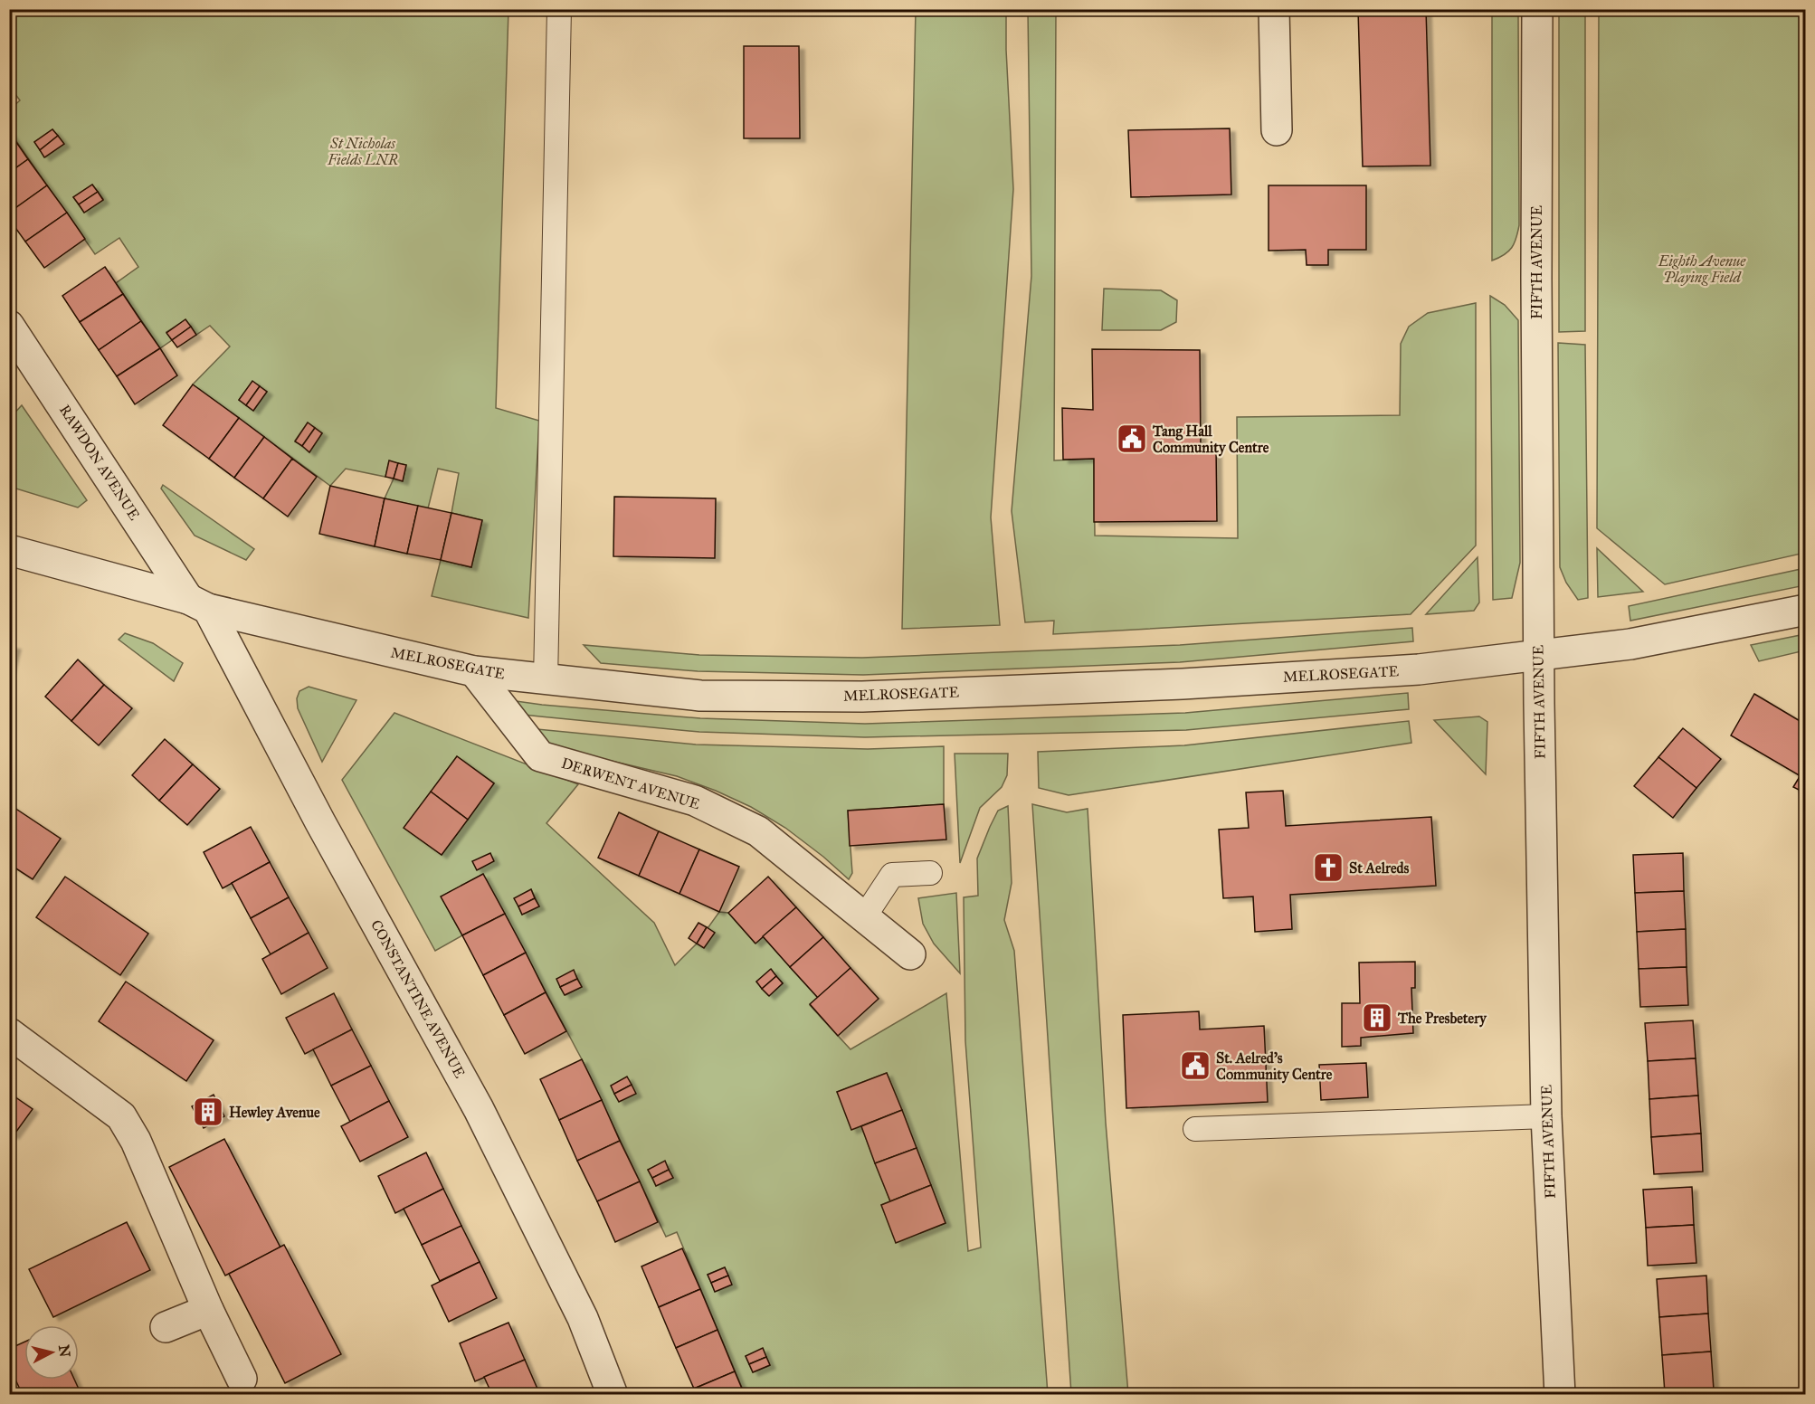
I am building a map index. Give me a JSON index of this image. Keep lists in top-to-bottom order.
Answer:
{
  "streets": {
    "street": [
      "FIFTH AVENUE",
      "RAWDON AVENUE",
      "MELROSEGATE",
      "DERWENT AVENUE",
      "CONSTANTINE AVENUE"
    ]
  },
  "crossings": [
    ["FIFTH AVENUE", "MELROSEGATE"],
    ["RAWDON AVENUE", "MELROSEGATE"],
    ["RAWDON AVENUE", "CONSTANTINE AVENUE"],
    ["MELROSEGATE", "DERWENT AVENUE"],
    ["MELROSEGATE", "CONSTANTINE AVENUE"]
  ],
  "parks": ["St Nicholas Fields LNR", "Eighth Avenue Playing Field"],
  "places": {
    "public building": ["Tang Hall Community Centre", "St. Aelred’s Community Centre"],
    "church": ["St Aelreds"],
    "building": ["The Presbetery", "Hewley Avenue"]
  },
  "north": "right"
}
